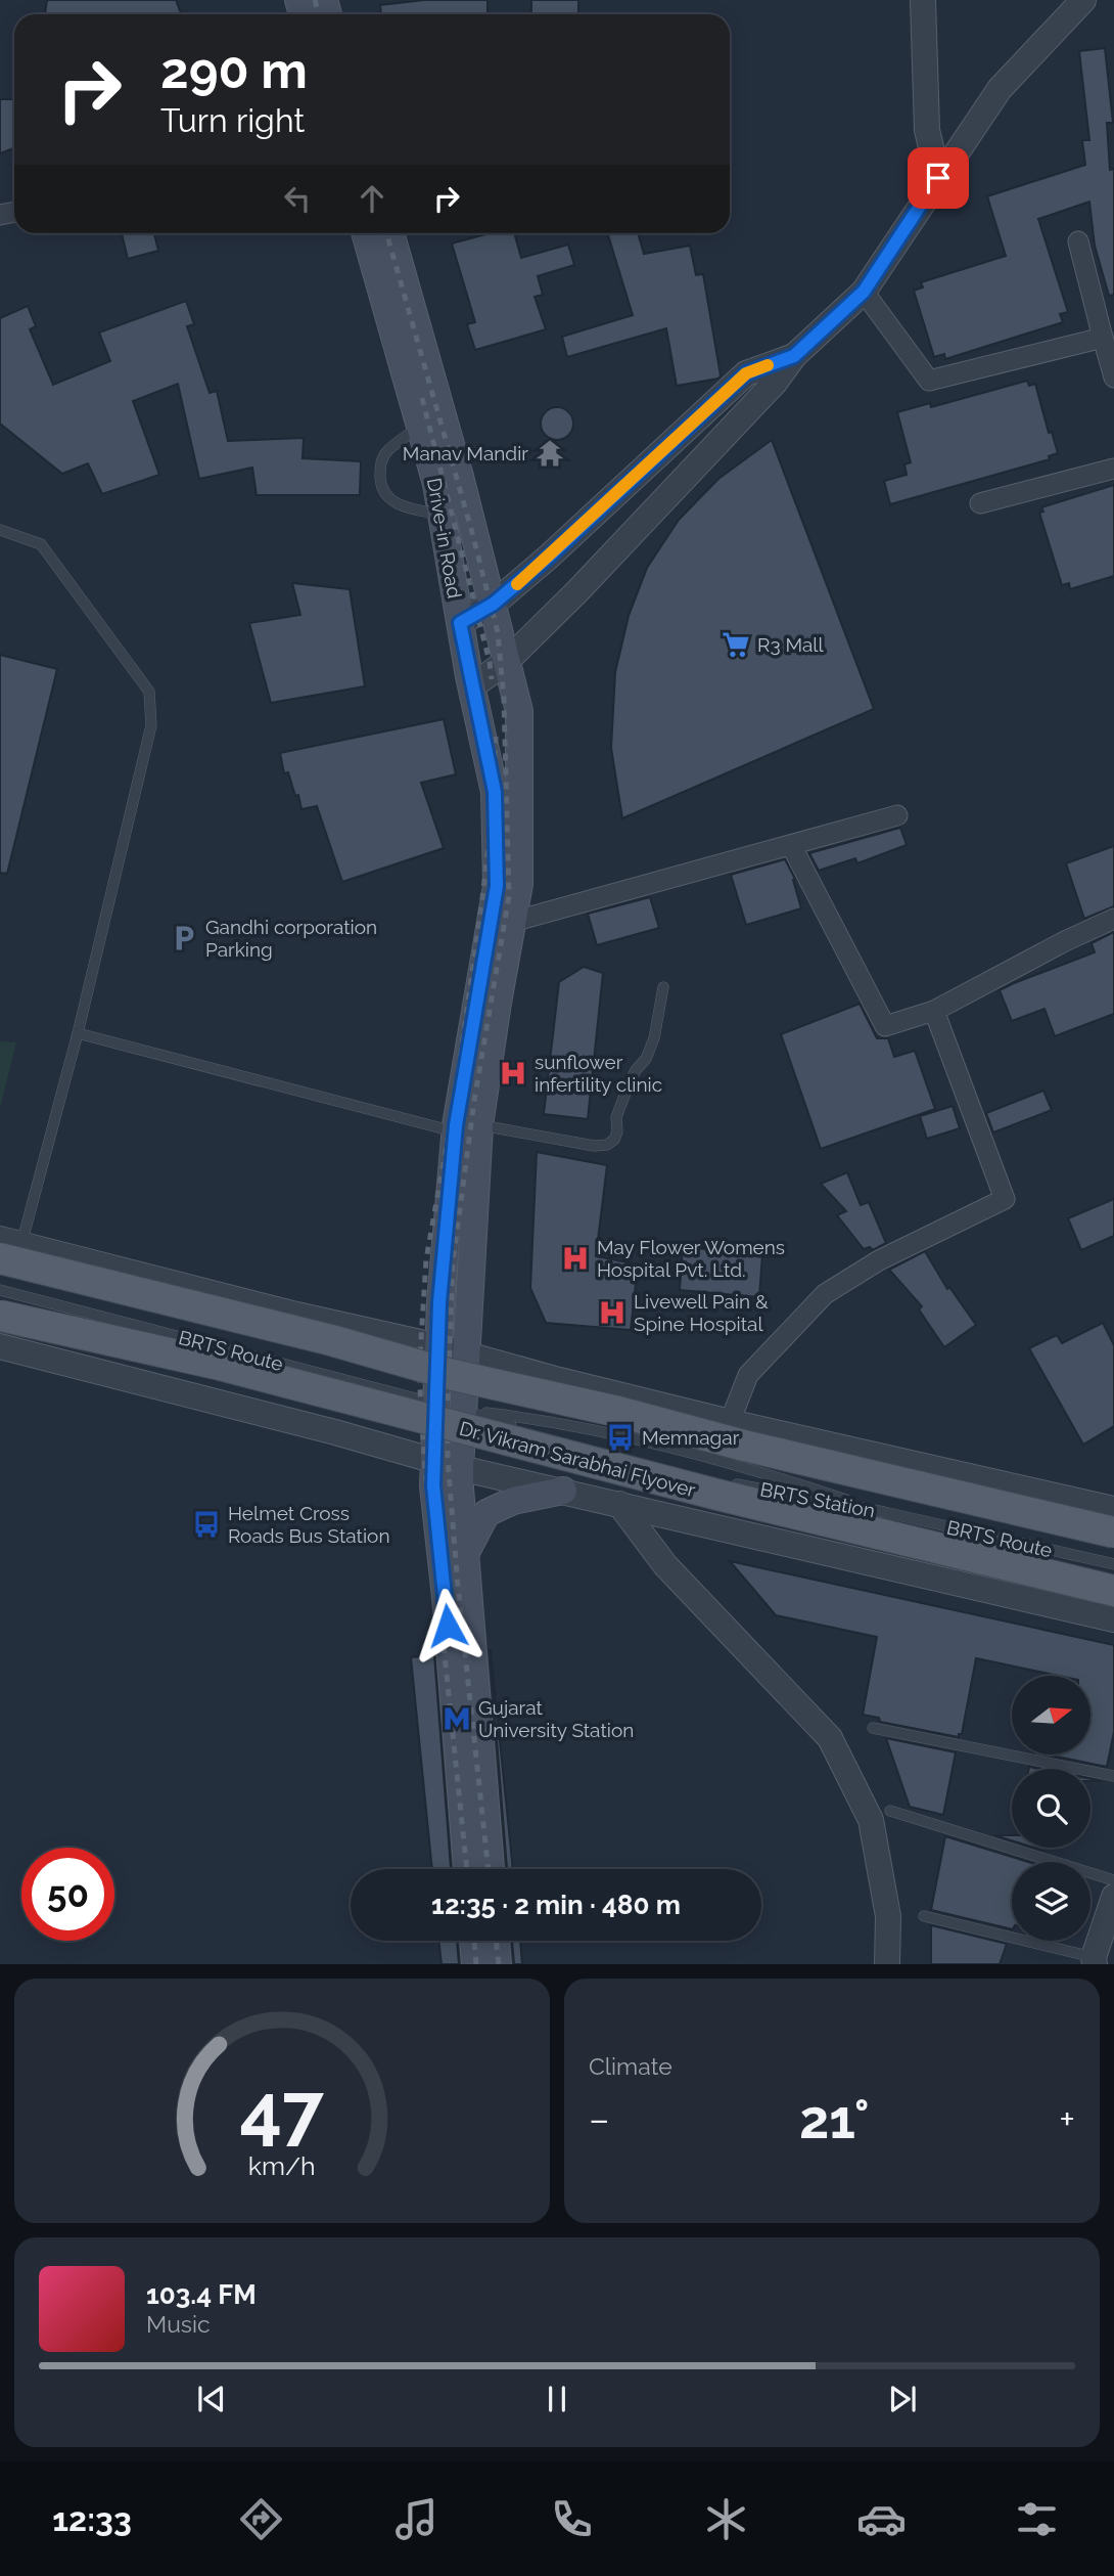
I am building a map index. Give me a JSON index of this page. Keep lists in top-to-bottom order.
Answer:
{
  "streets": {
    "main road": ["Drive-in Road", "Dr. Vikram Sarabhai Flyover"],
    "lane": ["BRTS Route", "BRTS Station"]
  },
  "crossings": [
    ["Drive-in Road", "BRTS Route"],
    ["Drive-in Road", "BRTS Station"],
    ["BRTS Route", "BRTS Station"]
  ],
  "places": {
    "temple": ["Manav Mandir"],
    "supermarket": ["R3 Mall"],
    "parking": ["Gandhi corporation Parking"],
    "hospital": ["sunflower infertility clinic", "May Flower Womens Hospital Pvt. Ltd.", "Livewell Pain & Spine Hospital"],
    "bus stop": ["Memnagar", "Helmet Cross Roads Bus Station"],
    "metro station": ["Gujarat University Station"]
  },
  "north": "right",
  "page": {
    "turn": ["290 m", "Turn right"],
    "limit": "50",
    "trip": "12:35 · 2 min · 480 m",
    "tile": "Climate",
    "heat": ["−", "21°", "+"],
    "song": ["103.4 FM", "Music"],
    "tabs": "12:33",
    "gauge": ["47", "km/h"]
  }
}
